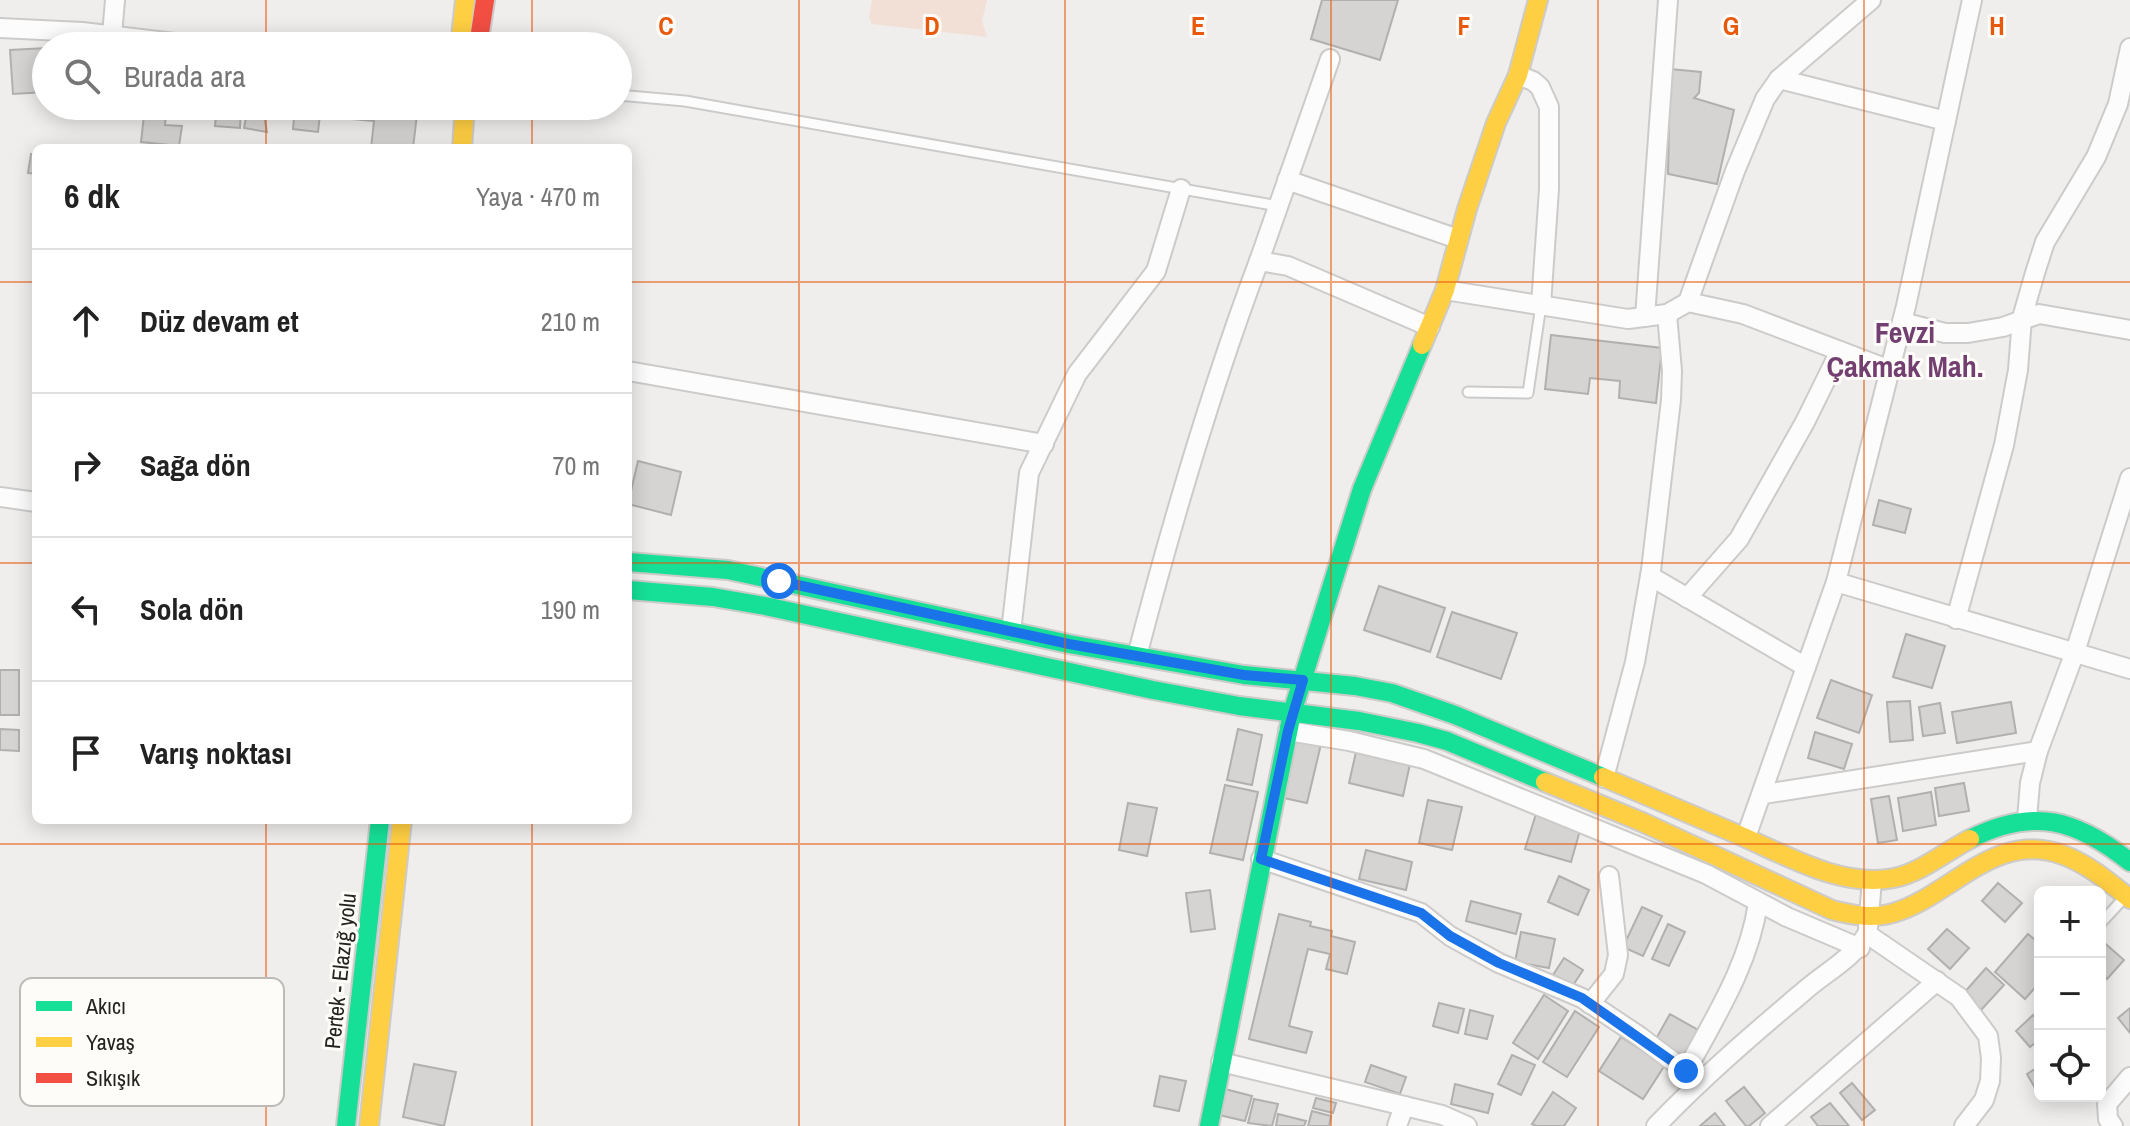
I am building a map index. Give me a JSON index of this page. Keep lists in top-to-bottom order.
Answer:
{
  "streets": {
    "main road": ["Pertek - Elazığ yolu"]
  },
  "districts": ["Fevzi Çakmak Mah."],
  "legend": ["Akıcı", "Yavaş", "Sıkışık"],
  "page": {
    "search": "Burada ara",
    "heading": ["6 dk", "Yaya · 470 m"],
    "list": [
      ["Düz devam et", "210 m"],
      ["Sağa dön", "70 m"],
      ["Sola dön", "190 m"],
      "Varış noktası"
    ],
    "map_buttons": ["+", "−"]
  },
  "grid": {
    "columns": [
      "C",
      "D",
      "E",
      "F",
      "G",
      "H"
    ]
  }
}
